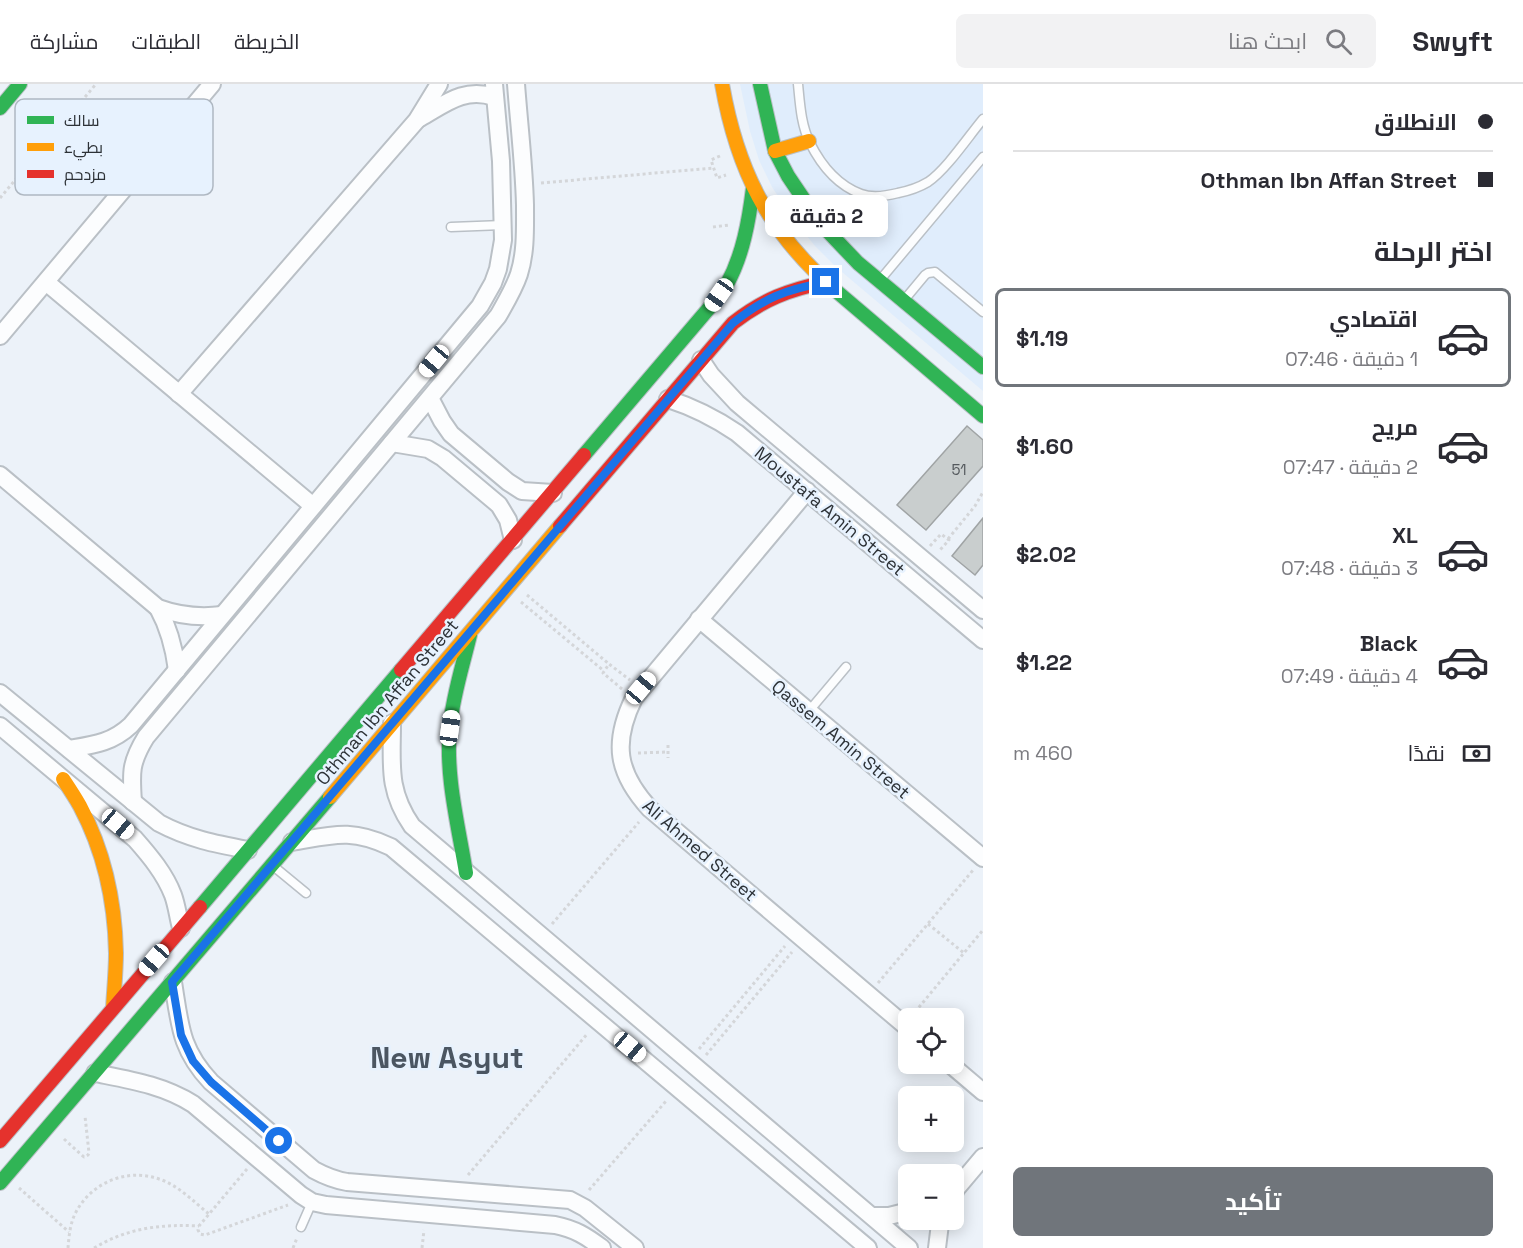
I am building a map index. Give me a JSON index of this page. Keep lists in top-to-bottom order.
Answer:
{
  "streets": {
    "street": [
      "Moustafa Amin Street",
      "Othman Ibn Affan Street",
      "Qassem Amin Street",
      "Ali Ahmed Street"
    ]
  },
  "crossings": [
    ["Moustafa Amin Street", "Othman Ibn Affan Street"],
    ["Moustafa Amin Street", "Ali Ahmed Street"],
    ["Qassem Amin Street", "Ali Ahmed Street"]
  ],
  "districts": ["New Asyut"],
  "house_numbers": ["51"],
  "legend": ["سالك", "بطيء", "مزدحم"],
  "page": {
    "header": "Swyft",
    "search": "ابحث هنا",
    "nav": ["الخريطة", "الطبقات", "مشاركة"],
    "banner": ["الانطلاق", "Othman Ibn Affan Street"],
    "bubble": "2 دقيقة",
    "heading": "اختر الرحلة",
    "list": [
      {
        "name": "اقتصادي",
        "note": "1 دقيقة · 07:46",
        "value": "$1.19"
      },
      {
        "name": "مريح",
        "note": "2 دقيقة · 07:47",
        "value": "$1.60"
      },
      {
        "name": "XL",
        "note": "3 دقيقة · 07:48",
        "value": "$2.02"
      },
      {
        "name": "Black",
        "note": "4 دقيقة · 07:49",
        "value": "$1.22"
      }
    ],
    "pay": ["نقدًا", "460 m"],
    "map_buttons": ["+", "−"],
    "buttons": "تأكيد"
  }
}
